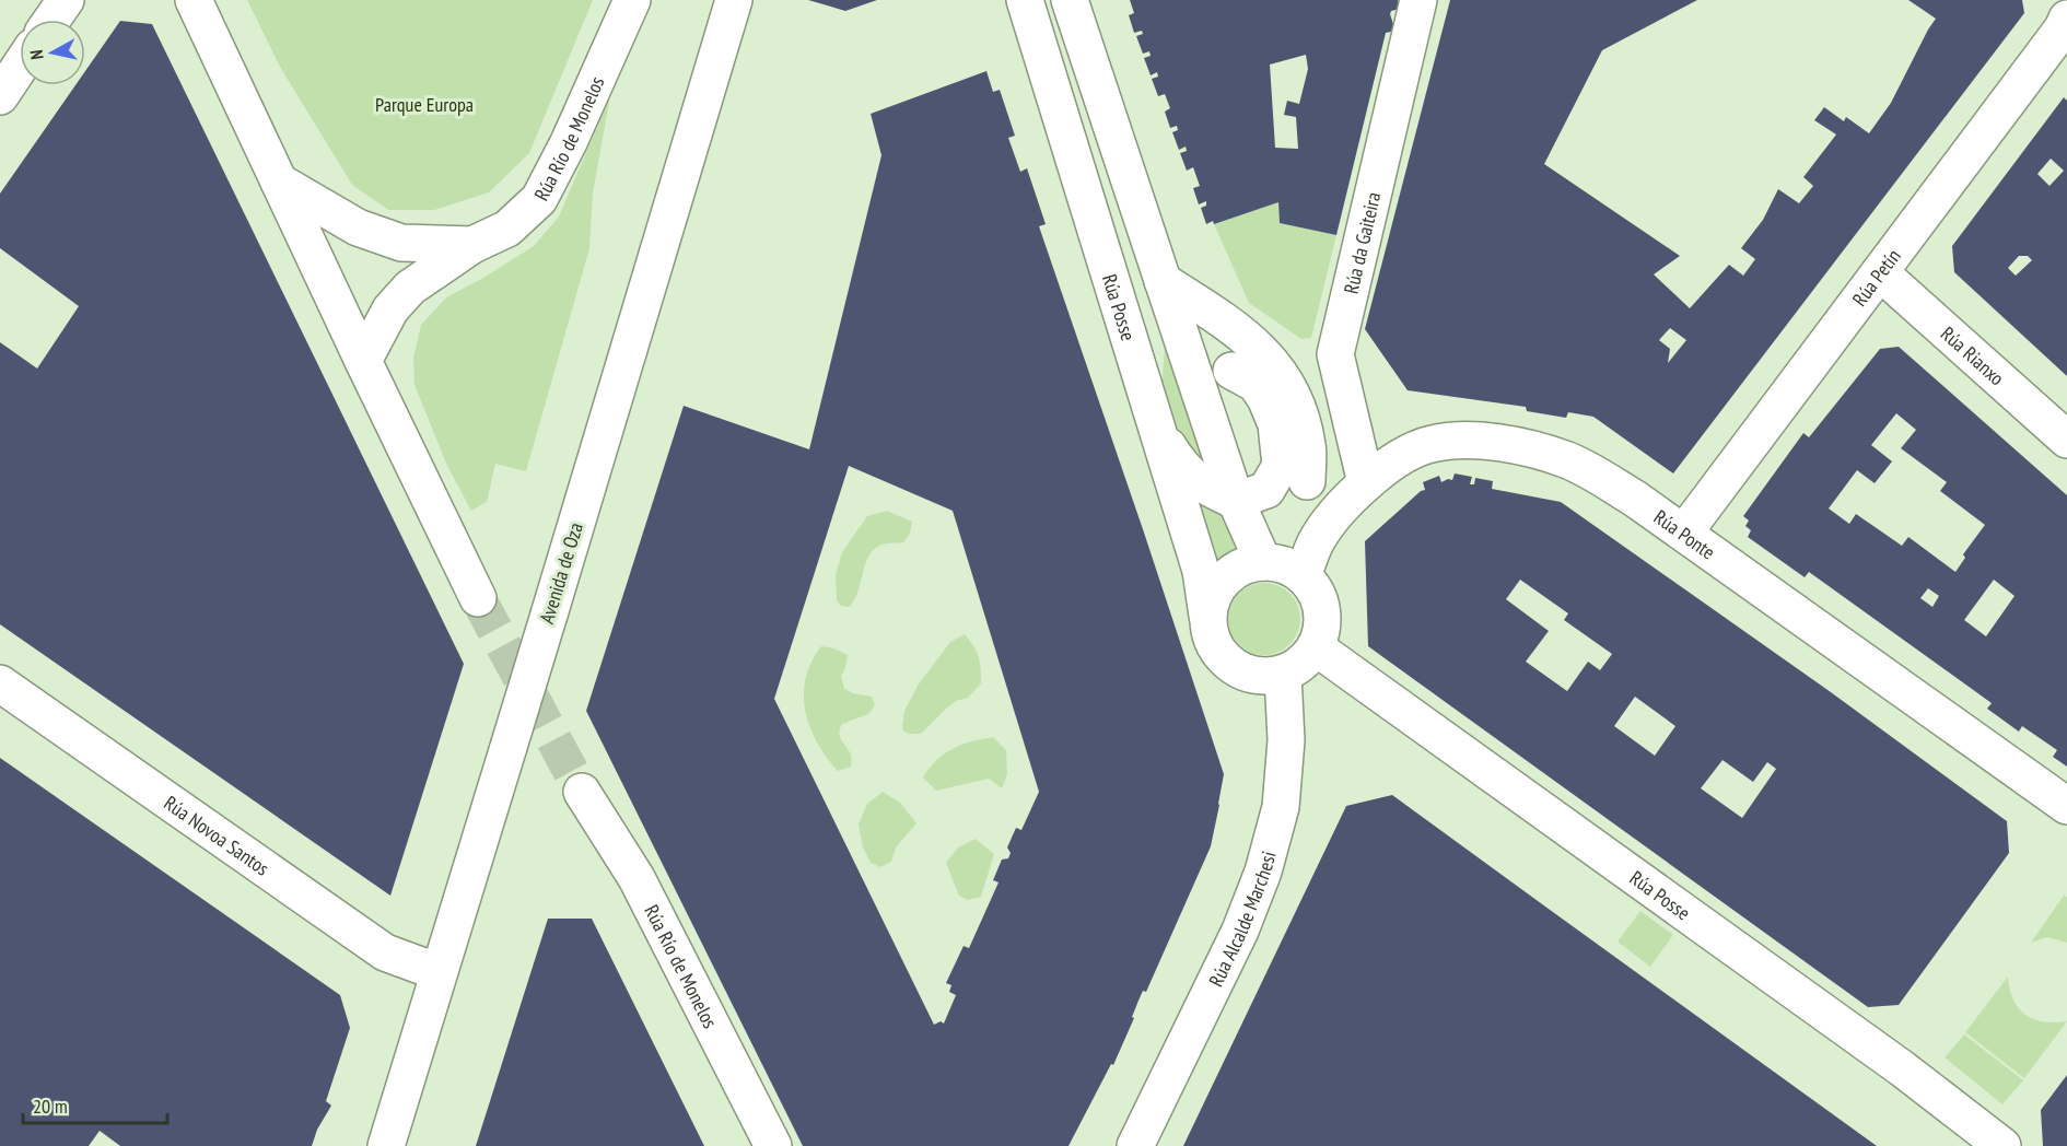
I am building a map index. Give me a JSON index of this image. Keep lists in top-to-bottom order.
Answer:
{
  "streets": {
    "street": [
      "Rúa Río de Monelos",
      "Rúa da Gaiteira",
      "Rúa Petín",
      "Rúa Posse",
      "Rúa Rianxo",
      "Rúa Ponte",
      "Avenida de Oza",
      "Rúa Novoa Santos",
      "Rúa Alcalde Marchesi"
    ]
  },
  "crossings": [
    ["Rúa da Gaiteira", "Rúa Ponte"],
    ["Rúa Petín", "Rúa Rianxo"],
    ["Rúa Petín", "Rúa Ponte"],
    ["Rúa Posse", "Rúa Ponte"],
    ["Rúa Posse", "Rúa Alcalde Marchesi"],
    ["Rúa Ponte", "Rúa Alcalde Marchesi"],
    ["Avenida de Oza", "Rúa Novoa Santos"]
  ],
  "parks": ["Parque Europa"],
  "scale_bar": "20 m",
  "north": "left"
}
